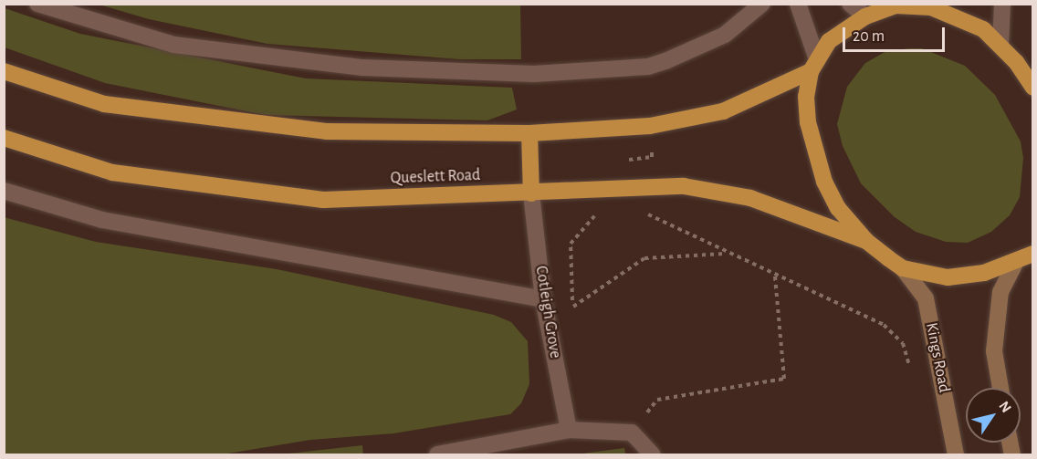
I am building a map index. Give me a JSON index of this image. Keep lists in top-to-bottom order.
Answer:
{
  "streets": {
    "highway": ["Queslett Road"],
    "main road": ["Kings Road"],
    "street": ["Cotleigh Grove"]
  },
  "crossings": [
    ["Queslett Road", "Cotleigh Grove"]
  ],
  "scale_bar": "20 m",
  "north": "top right"
}
